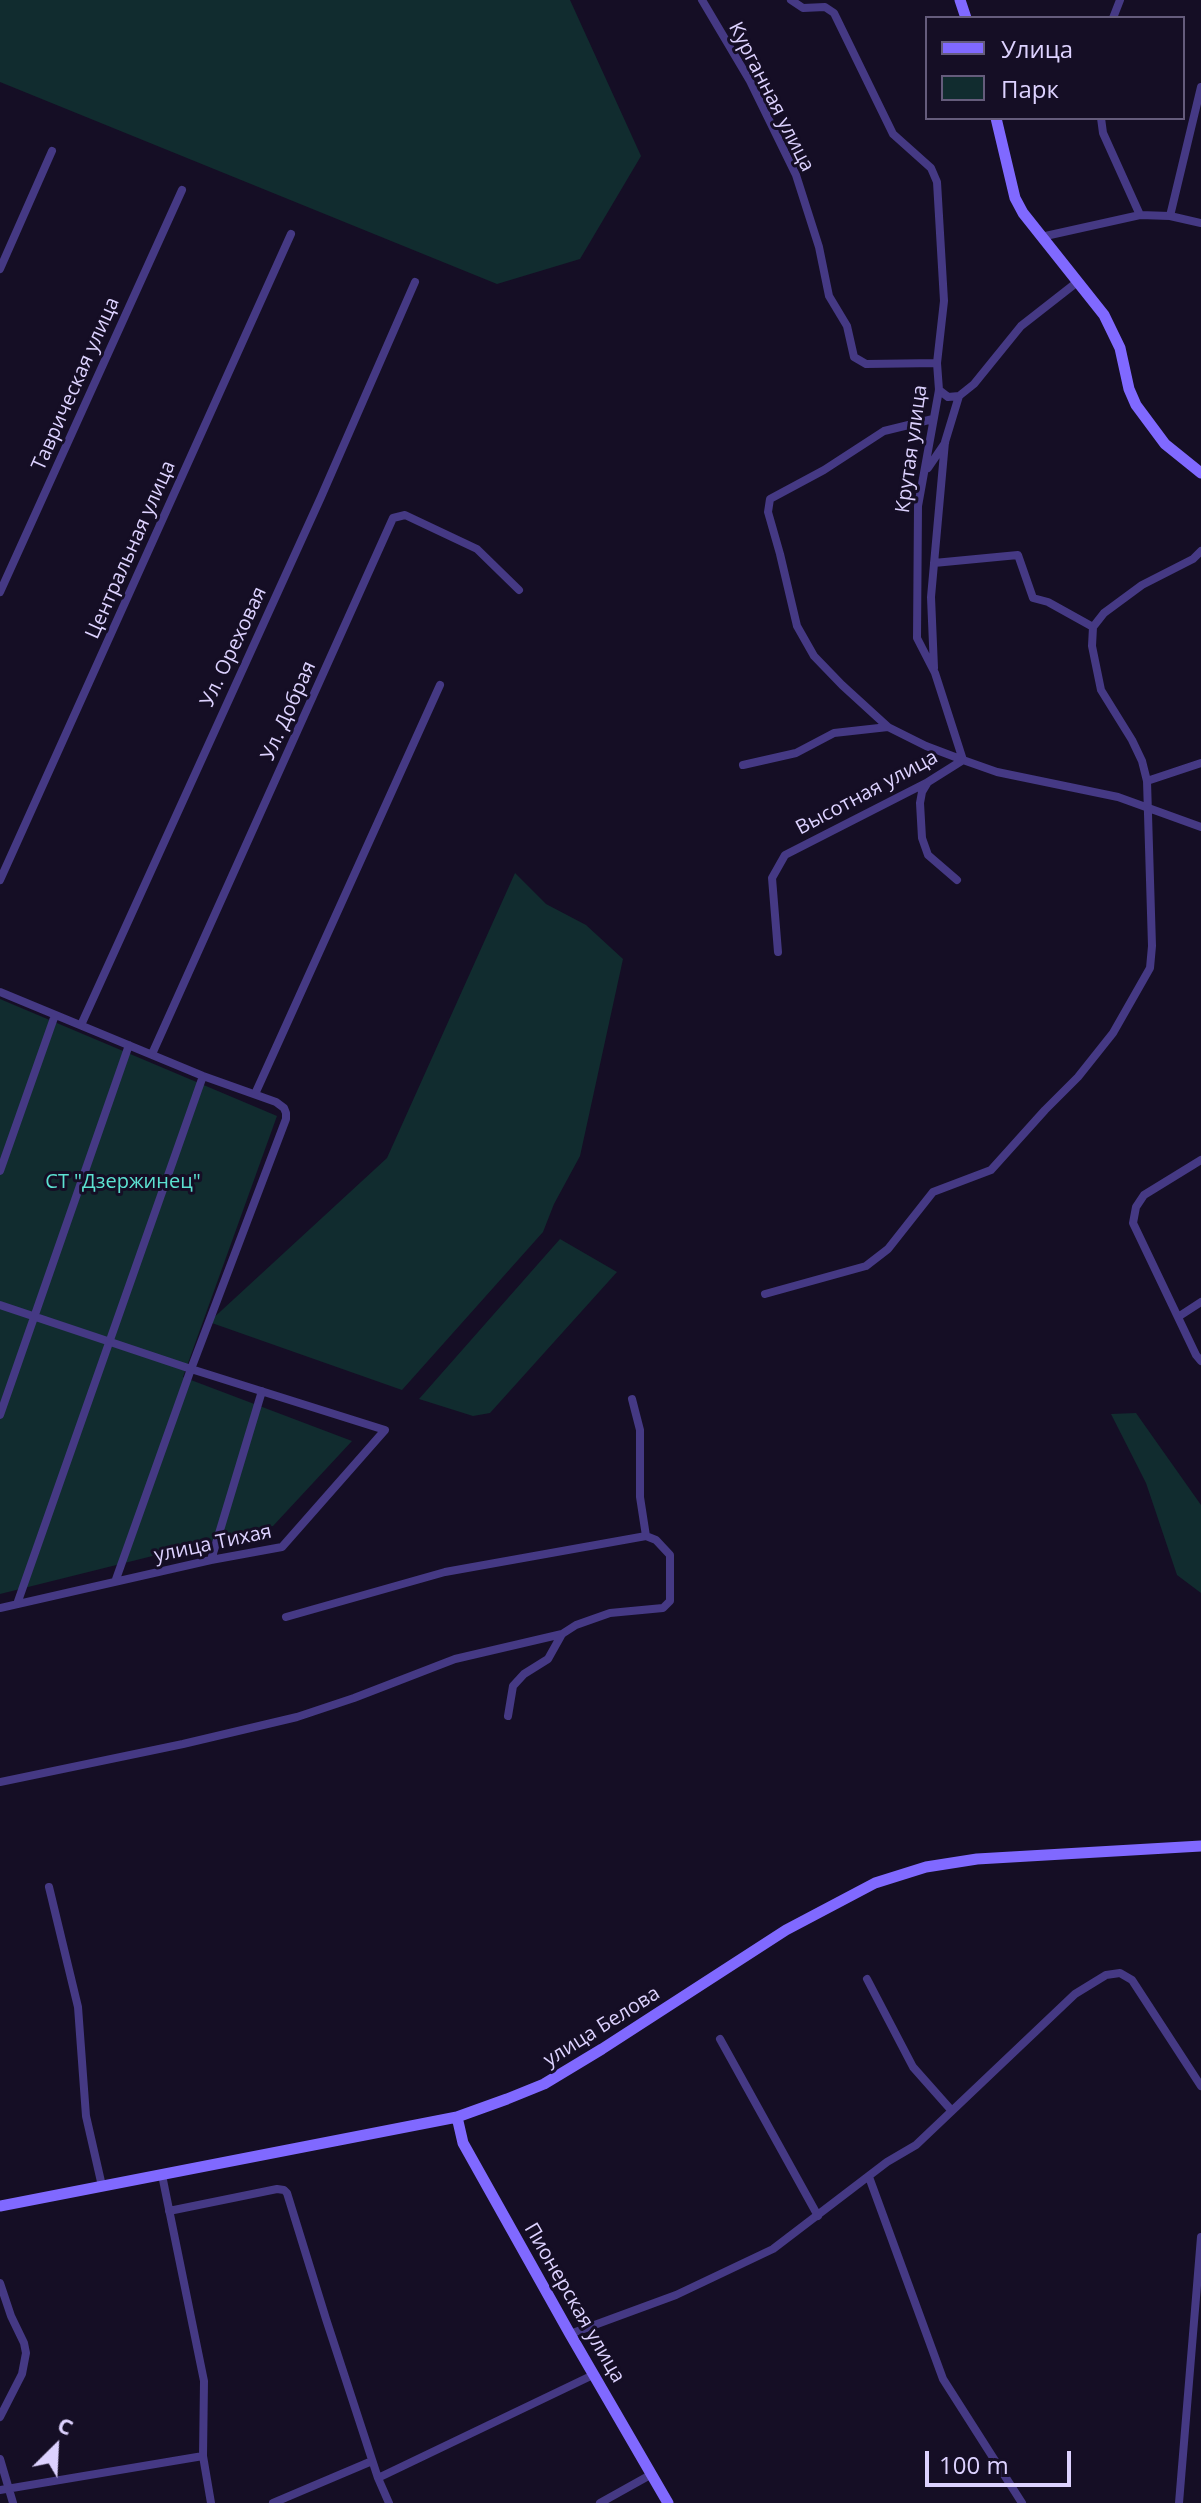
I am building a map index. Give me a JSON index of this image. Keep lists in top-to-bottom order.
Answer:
{
  "streets": {
    "main road": ["улица Белова", "Пионерская улица"],
    "street": [
      "Курганная улица",
      "Таврическая улица",
      "Крутая улица",
      "Центральная улица",
      "Ул. Ореховая",
      "Ул. Добрая",
      "Высотная улица",
      "улица Тихая"
    ]
  },
  "crossings": [
    ["Курганная улица", "Крутая улица"],
    ["Крутая улица", "Высотная улица"],
    ["улица Белова", "Пионерская улица"]
  ],
  "parks": ["СТ \"Дзержинец\""],
  "legend": ["Улица", "Парк"],
  "scale_bar": "100 m",
  "north": "top right"
}
